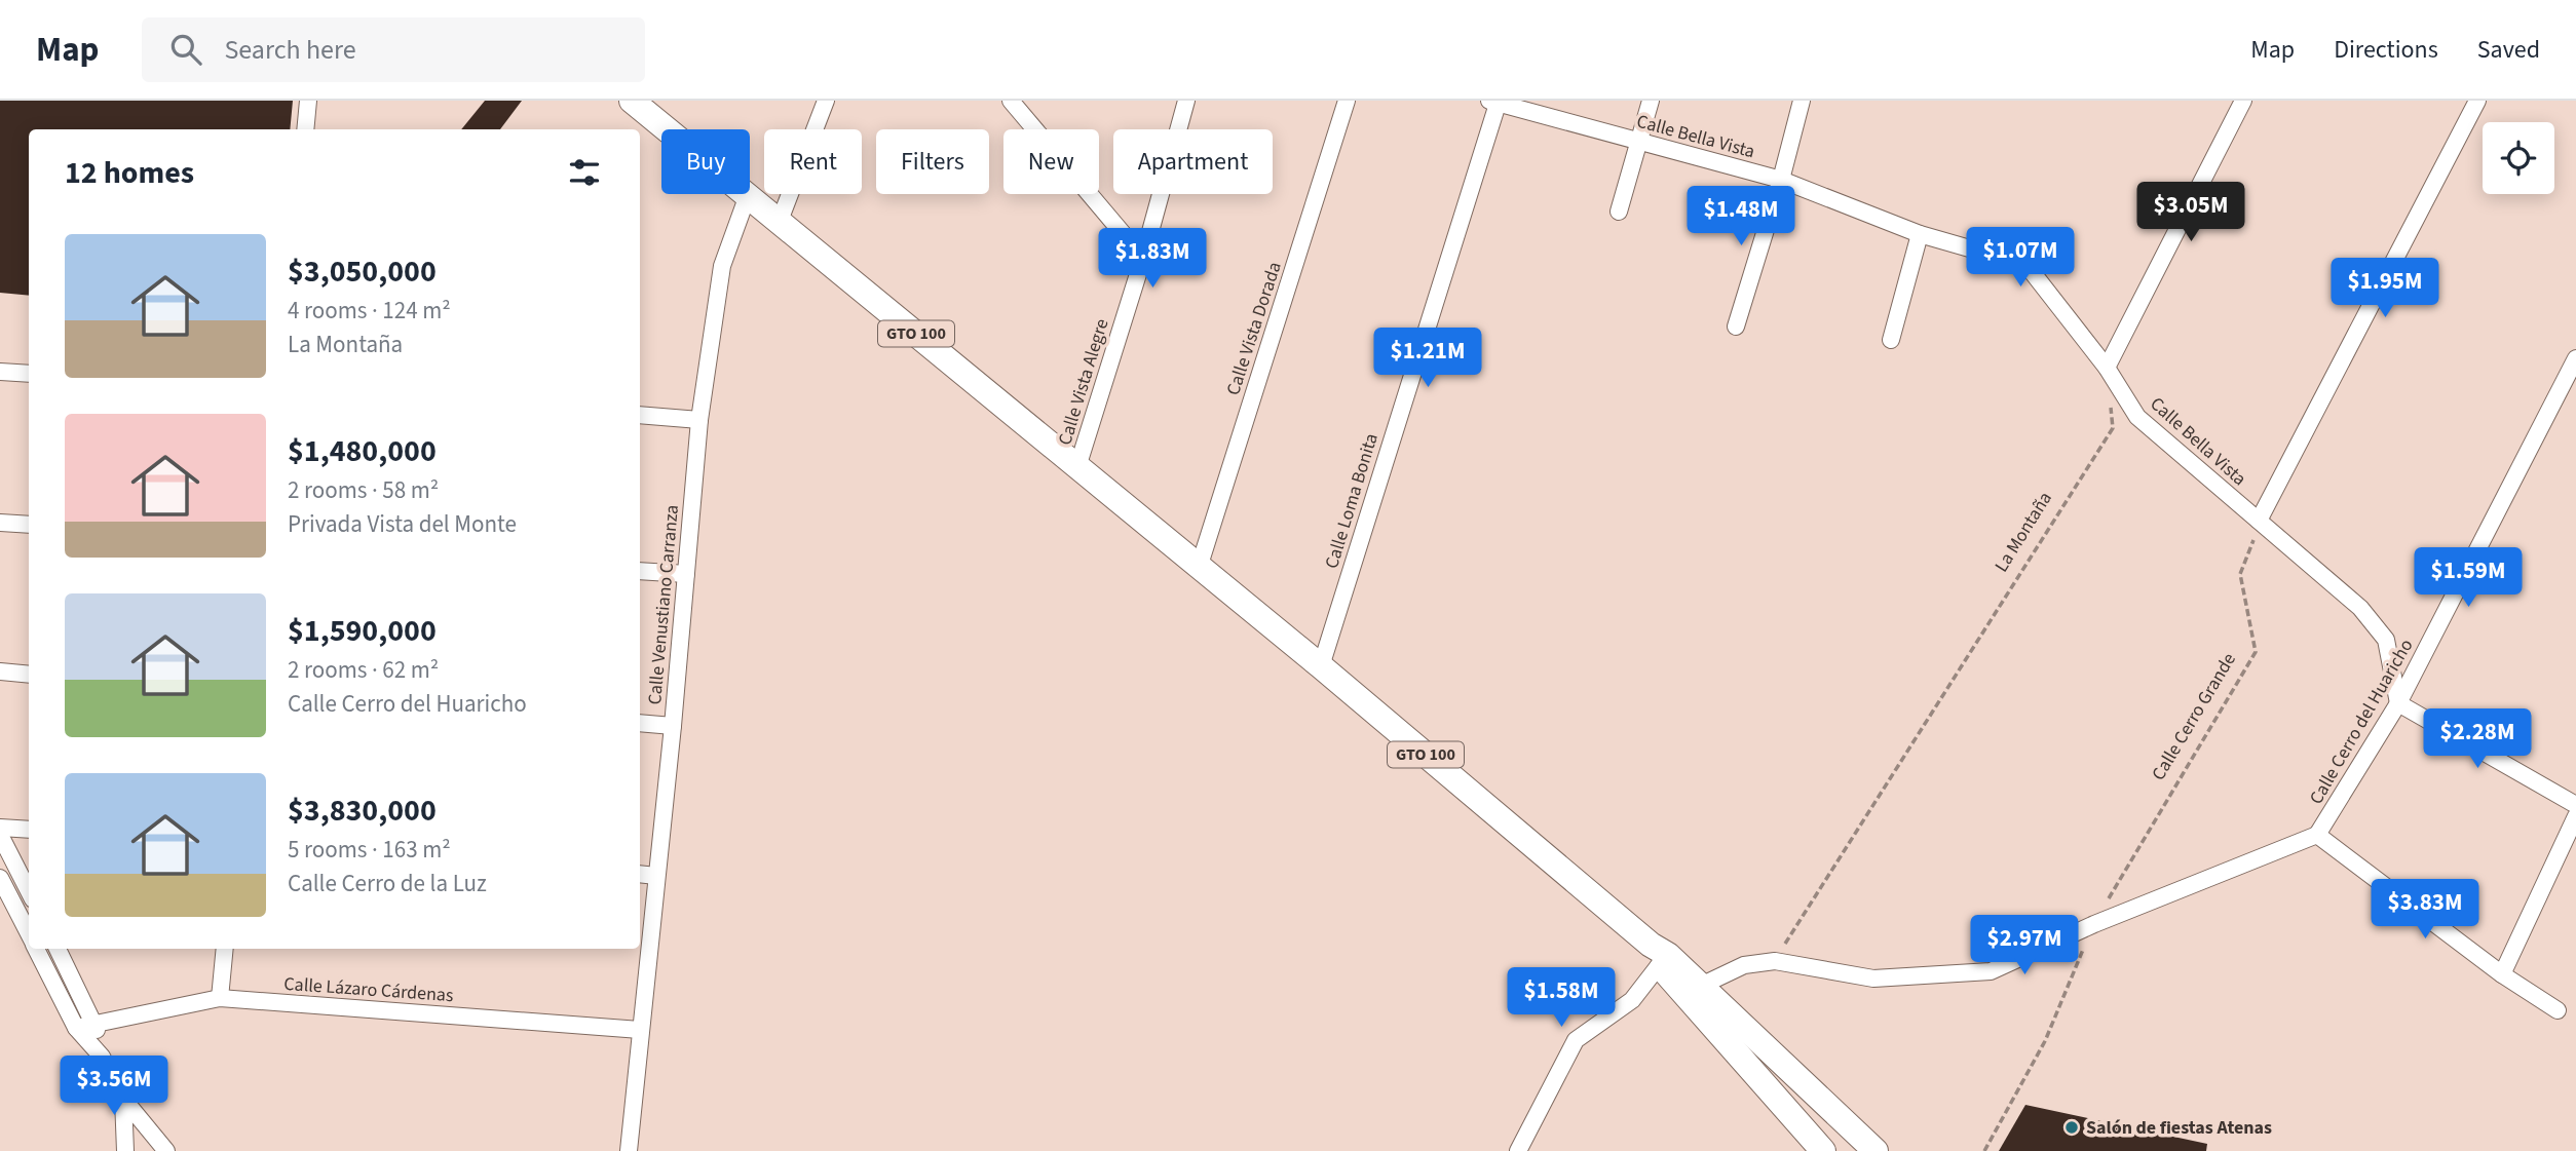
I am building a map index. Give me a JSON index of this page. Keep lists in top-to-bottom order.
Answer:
{
  "streets": {
    "main road": ["GTO 100"],
    "street": [
      "Calle Bella Vista",
      "Calle Vista Dorada",
      "Calle Vista Alegre",
      "Calle Loma Bonita",
      "Calle Venustiano Carranza",
      "Calle Cerro del Huaricho",
      "Calle Lázaro Cárdenas"
    ],
    "path": ["La Montaña", "Calle Cerro Grande"]
  },
  "crossings": [
    ["Calle Bella Vista", "Calle Loma Bonita"],
    ["Calle Bella Vista", "Calle Cerro Grande"],
    ["Calle Bella Vista", "Calle Cerro del Huaricho"],
    ["Calle Vista Dorada", "GTO 100"],
    ["GTO 100", "Calle Vista Alegre"],
    ["GTO 100", "Calle Loma Bonita"],
    ["GTO 100", "Calle Venustiano Carranza"],
    ["Calle Venustiano Carranza", "Calle Lázaro Cárdenas"]
  ],
  "places": ["Salón de fiestas Atenas"],
  "page": {
    "header": "Map",
    "search": "Search here",
    "nav": ["Map", "Directions", "Saved"],
    "chip": [
      "Buy",
      "Rent",
      "Filters",
      "New",
      "Apartment"
    ],
    "heading": "12 homes",
    "price": [
      "$3.05M",
      "$1.48M",
      "$1.07M",
      "$1.83M",
      "$1.95M",
      "$1.21M",
      "$1.59M",
      "$2.28M",
      "$3.83M",
      "$2.97M",
      "$1.58M",
      "$3.56M"
    ],
    "list": [
      {
        "name": "$3,050,000",
        "note": "4 rooms · 124 m² · La Montaña"
      },
      {
        "name": "$1,480,000",
        "note": "2 rooms · 58 m² · Privada Vista del Monte"
      },
      {
        "name": "$1,590,000",
        "note": "2 rooms · 62 m² · Calle Cerro del Huaricho"
      },
      {
        "name": "$3,830,000",
        "note": "5 rooms · 163 m² · Calle Cerro de la Luz"
      }
    ]
  }
}
